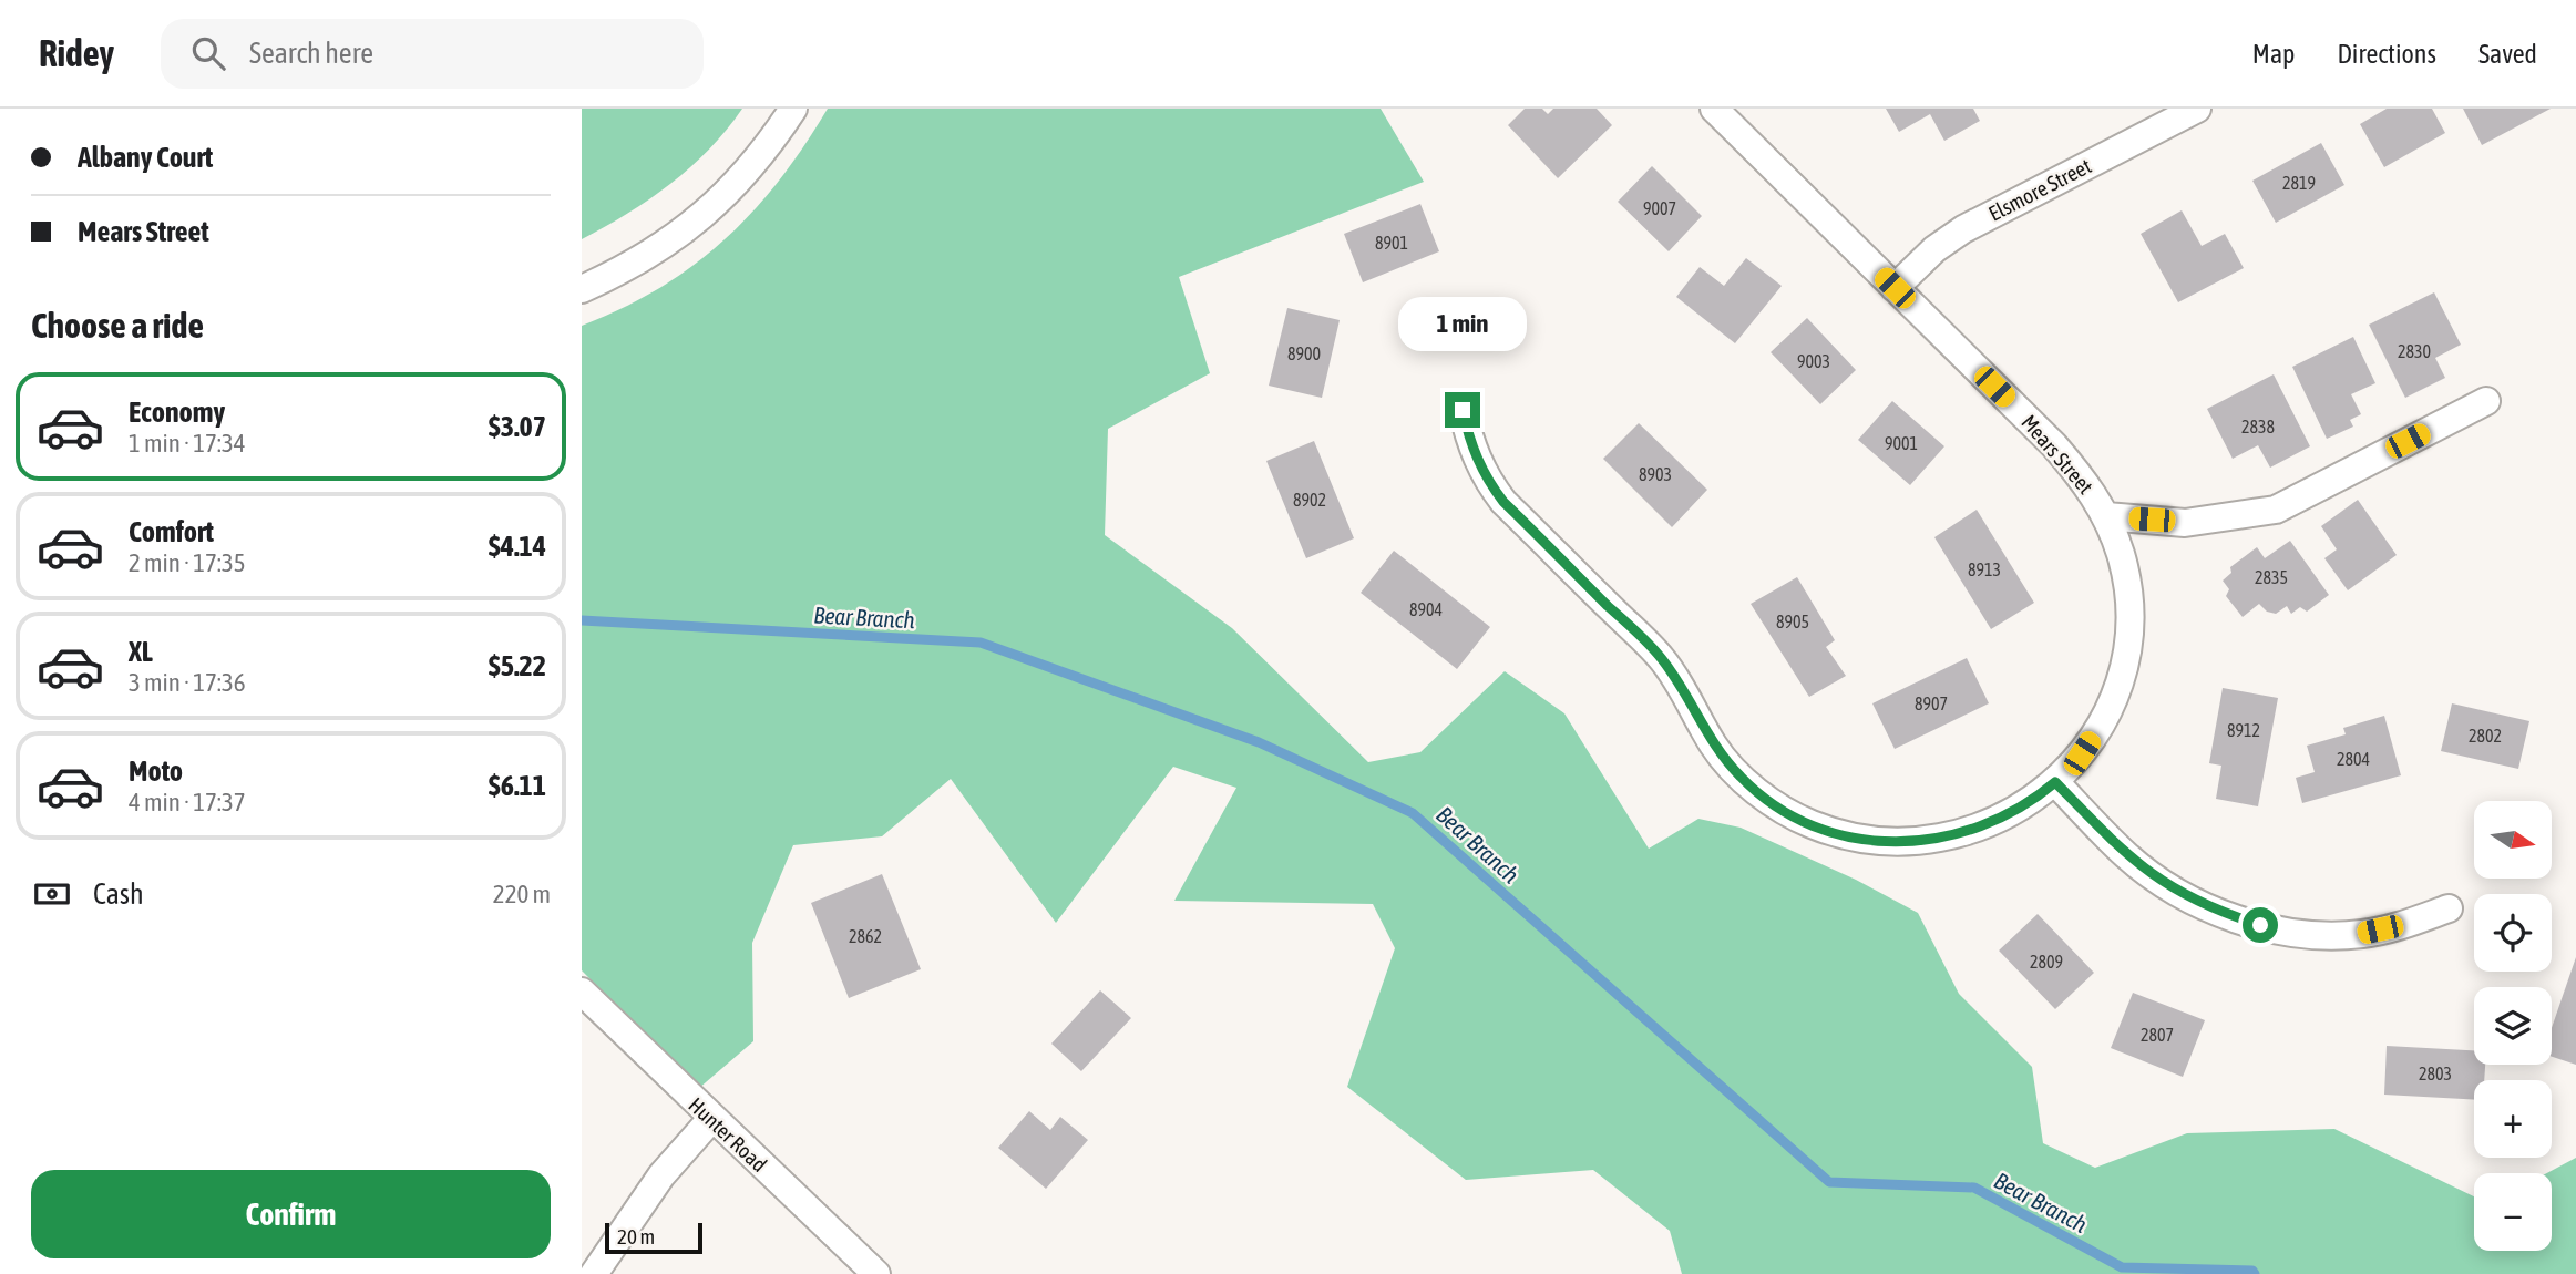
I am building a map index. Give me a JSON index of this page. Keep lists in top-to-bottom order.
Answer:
{
  "streets": {
    "street": ["Elsmore Street", "Mears Street", "Hunter Road"]
  },
  "crossings": [
    ["Elsmore Street", "Mears Street"]
  ],
  "water": ["Bear Branch"],
  "house_numbers": [
    "2819",
    "9007",
    "8901",
    "2830",
    "8900",
    "9003",
    "2838",
    "9001",
    "8903",
    "8902",
    "8913",
    "2835",
    "8904",
    "8905",
    "8907",
    "8912",
    "2802",
    "2804",
    "2862",
    "2809",
    "2807",
    "2803"
  ],
  "scale_bar": "20 m",
  "north": "right",
  "page": {
    "header": "Ridey",
    "search": "Search here",
    "nav": ["Map", "Directions", "Saved"],
    "banner": ["Albany Court", "Mears Street"],
    "heading": "Choose a ride",
    "bubble": "1 min",
    "list": [
      {
        "name": "Economy",
        "note": "1 min · 17:34",
        "value": "$3.07"
      },
      {
        "name": "Comfort",
        "note": "2 min · 17:35",
        "value": "$4.14"
      },
      {
        "name": "XL",
        "note": "3 min · 17:36",
        "value": "$5.22"
      },
      {
        "name": "Moto",
        "note": "4 min · 17:37",
        "value": "$6.11"
      }
    ],
    "map_buttons": ["+", "−"],
    "pay": ["Cash", "220 m"],
    "buttons": "Confirm",
    "scale": "20 m"
  }
}
